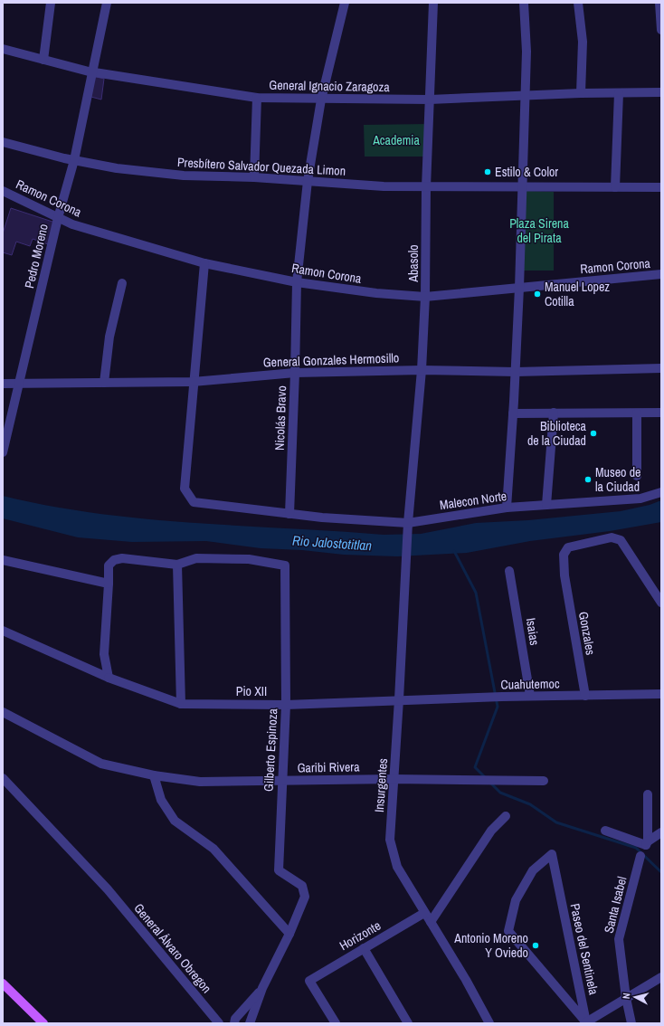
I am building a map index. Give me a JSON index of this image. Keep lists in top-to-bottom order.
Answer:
{
  "streets": {
    "street": [
      "General Ignacio Zaragoza",
      "Presbítero Salvador Quezada Limon",
      "Ramon Corona",
      "Pedro Moreno",
      "Abasolo",
      "General Gonzales Hermosillo",
      "Nicolás Bravo",
      "Malecon Norte",
      "Isaias",
      "Gonzales",
      "Cuahutemoc",
      "Pio XII",
      "Gilberto Espinoza",
      "Garibi Rivera",
      "Insurgentes",
      "Santa Isabel",
      "Horizonte",
      "General Álvaro Obregon",
      "Paseo del Sentinela"
    ]
  },
  "crossings": [
    ["General Ignacio Zaragoza", "Pedro Moreno"],
    ["General Ignacio Zaragoza", "Abasolo"],
    ["General Ignacio Zaragoza", "Nicolás Bravo"],
    ["Presbítero Salvador Quezada Limon", "Pedro Moreno"],
    ["Presbítero Salvador Quezada Limon", "Abasolo"],
    ["Presbítero Salvador Quezada Limon", "Nicolás Bravo"],
    ["Ramon Corona", "Pedro Moreno"],
    ["Ramon Corona", "Abasolo"],
    ["Ramon Corona", "Nicolás Bravo"],
    ["Ramon Corona", "Malecon Norte"],
    ["Pedro Moreno", "General Gonzales Hermosillo"],
    ["Abasolo", "General Gonzales Hermosillo"],
    ["Abasolo", "Malecon Norte"],
    ["Abasolo", "Insurgentes"],
    ["General Gonzales Hermosillo", "Nicolás Bravo"],
    ["General Gonzales Hermosillo", "Malecon Norte"],
    ["Nicolás Bravo", "Malecon Norte"],
    ["Malecon Norte", "Insurgentes"],
    ["Isaias", "Cuahutemoc"],
    ["Gonzales", "Cuahutemoc"],
    ["Cuahutemoc", "Pio XII"],
    ["Cuahutemoc", "Insurgentes"],
    ["Pio XII", "Gilberto Espinoza"],
    ["Pio XII", "Insurgentes"],
    ["Gilberto Espinoza", "Garibi Rivera"],
    ["Garibi Rivera", "Insurgentes"],
    ["Insurgentes", "Horizonte"]
  ],
  "water": ["Rio Jalostotitlan"],
  "parks": ["Academia", "Plaza Sirena del Pirata"],
  "places": [
    "Estilo & Color",
    "Manuel Lopez Cotilla",
    "Biblioteca de la Ciudad",
    "Museo de la Ciudad",
    "Antonio Moreno Y Oviedo"
  ],
  "north": "left"
}
